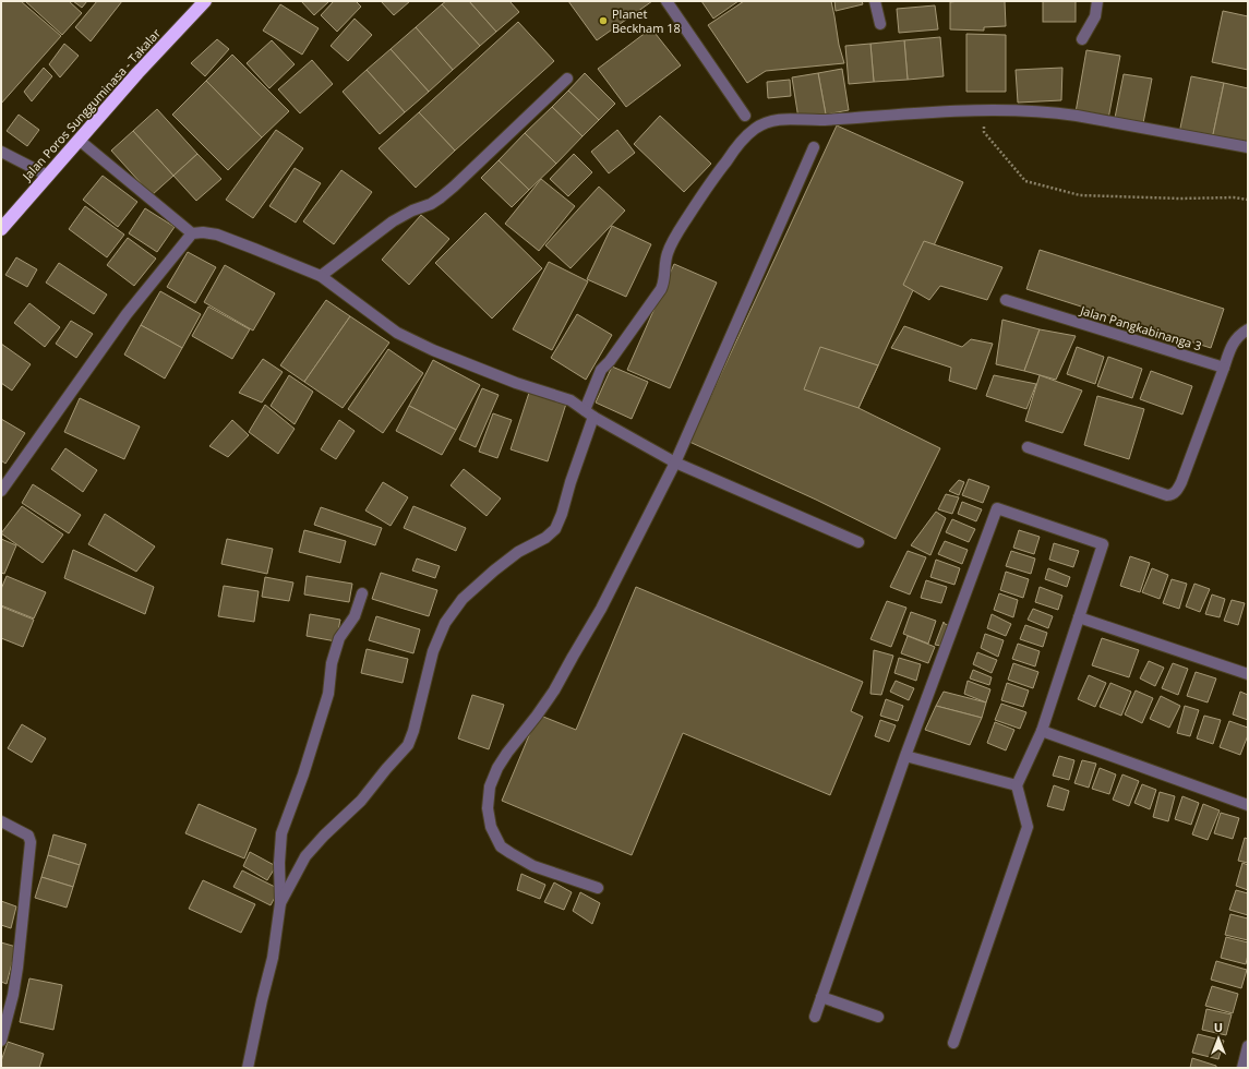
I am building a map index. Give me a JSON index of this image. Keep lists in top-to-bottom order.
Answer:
{
  "streets": {
    "highway": ["Jalan Poros Sungguminasa - Takalar"],
    "street": ["Jalan Pangkabinanga 3"]
  },
  "places": ["Planet Beckham 18"],
  "north": "top"
}
